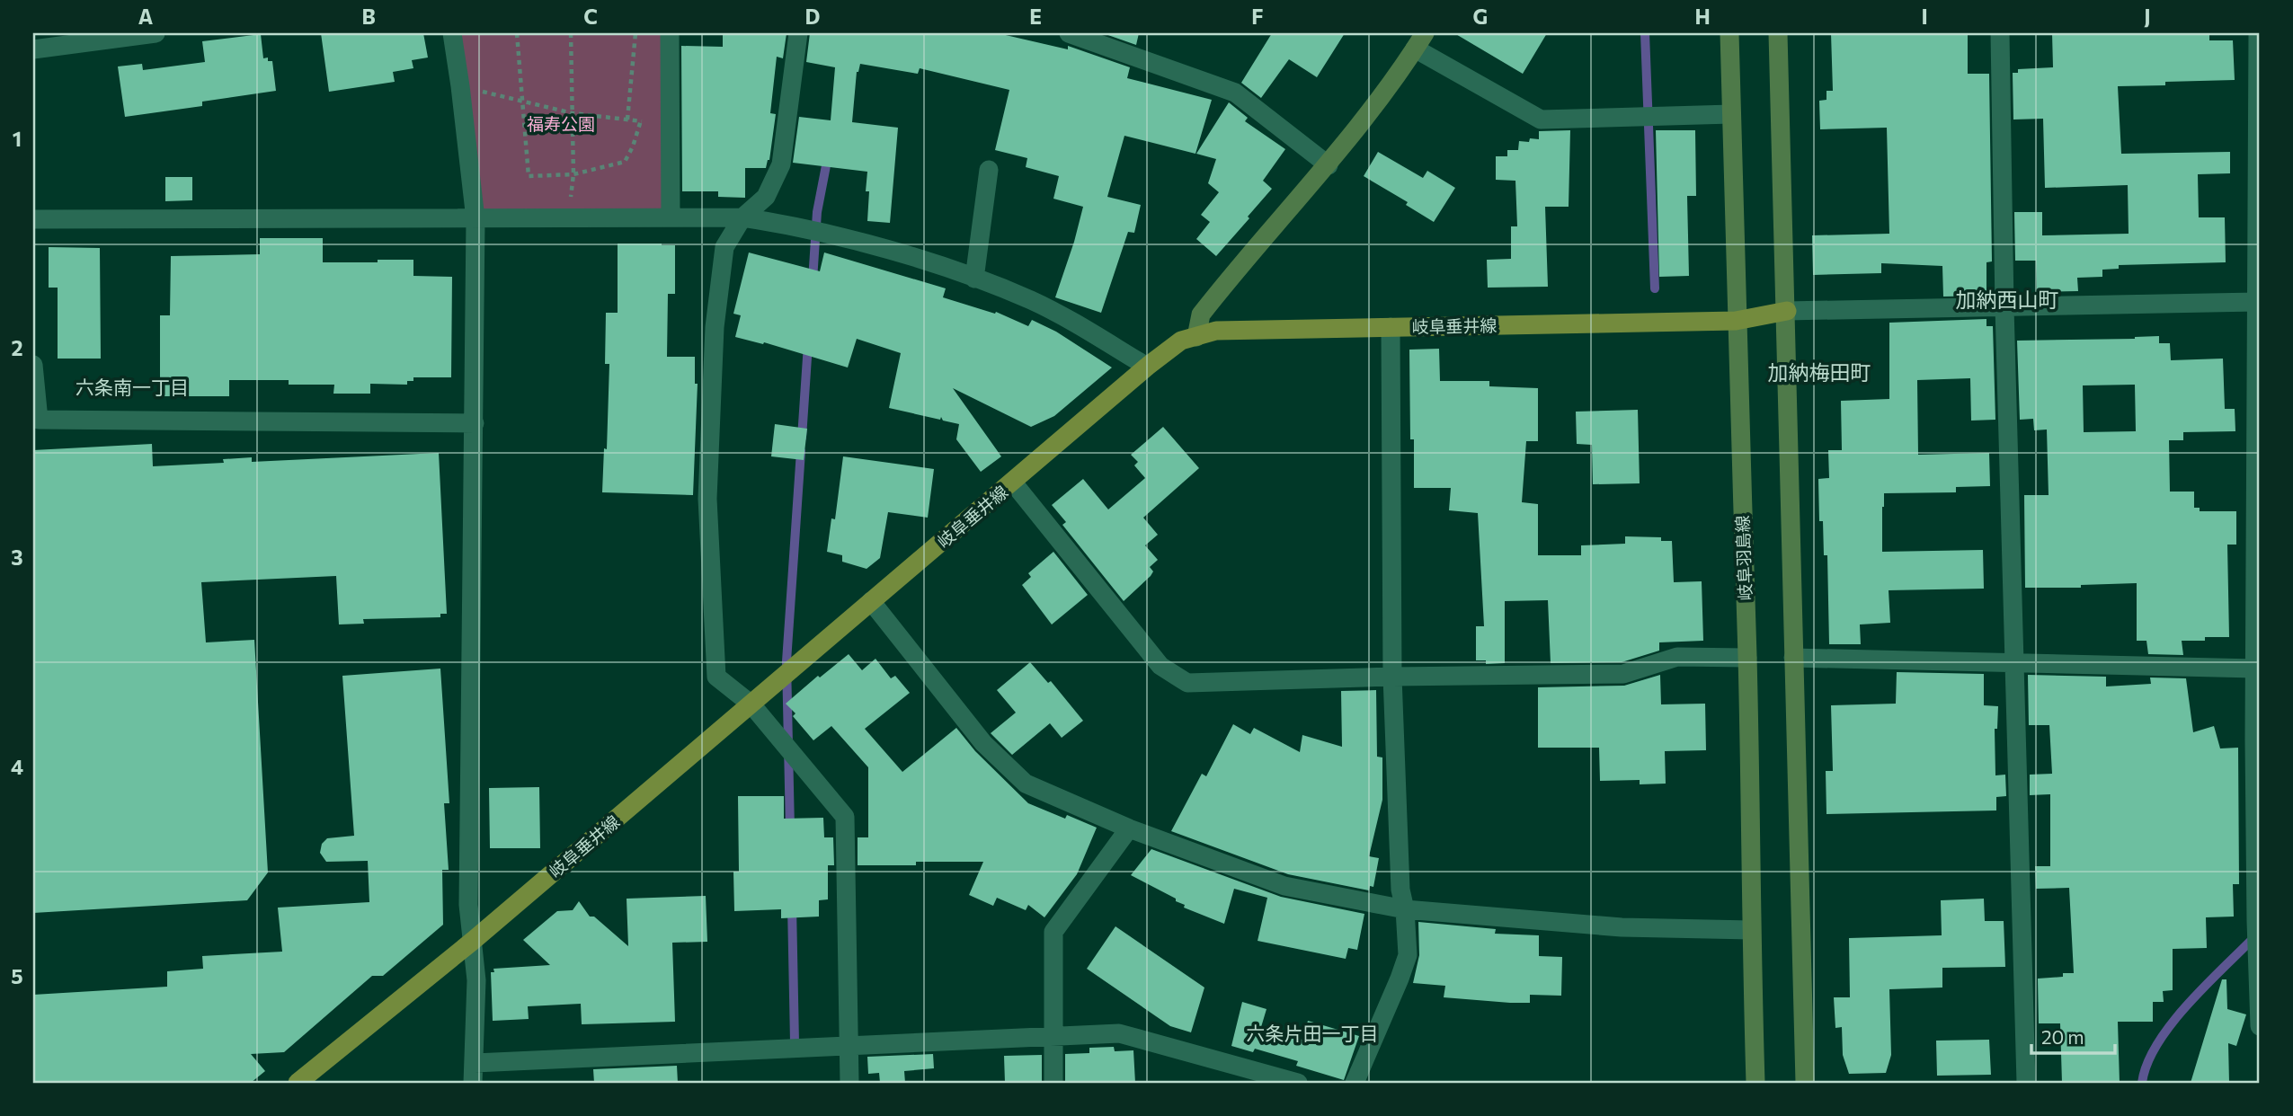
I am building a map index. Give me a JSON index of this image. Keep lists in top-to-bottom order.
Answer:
{
  "streets": {
    "main road": ["岐阜垂井線", "岐阜羽島線"]
  },
  "crossings": [
    ["岐阜垂井線", "岐阜羽島線"]
  ],
  "districts": [
    "加納西山町",
    "加納梅田町",
    "六条南一丁目",
    "六条片田一丁目"
  ],
  "parks": ["福寿公園"],
  "scale_bar": "20 m",
  "grid": {
    "columns": [
      "A",
      "B",
      "C",
      "D",
      "E",
      "F",
      "G",
      "H",
      "I",
      "J"
    ],
    "rows": [
      "1",
      "2",
      "3",
      "4",
      "5"
    ]
  }
}
